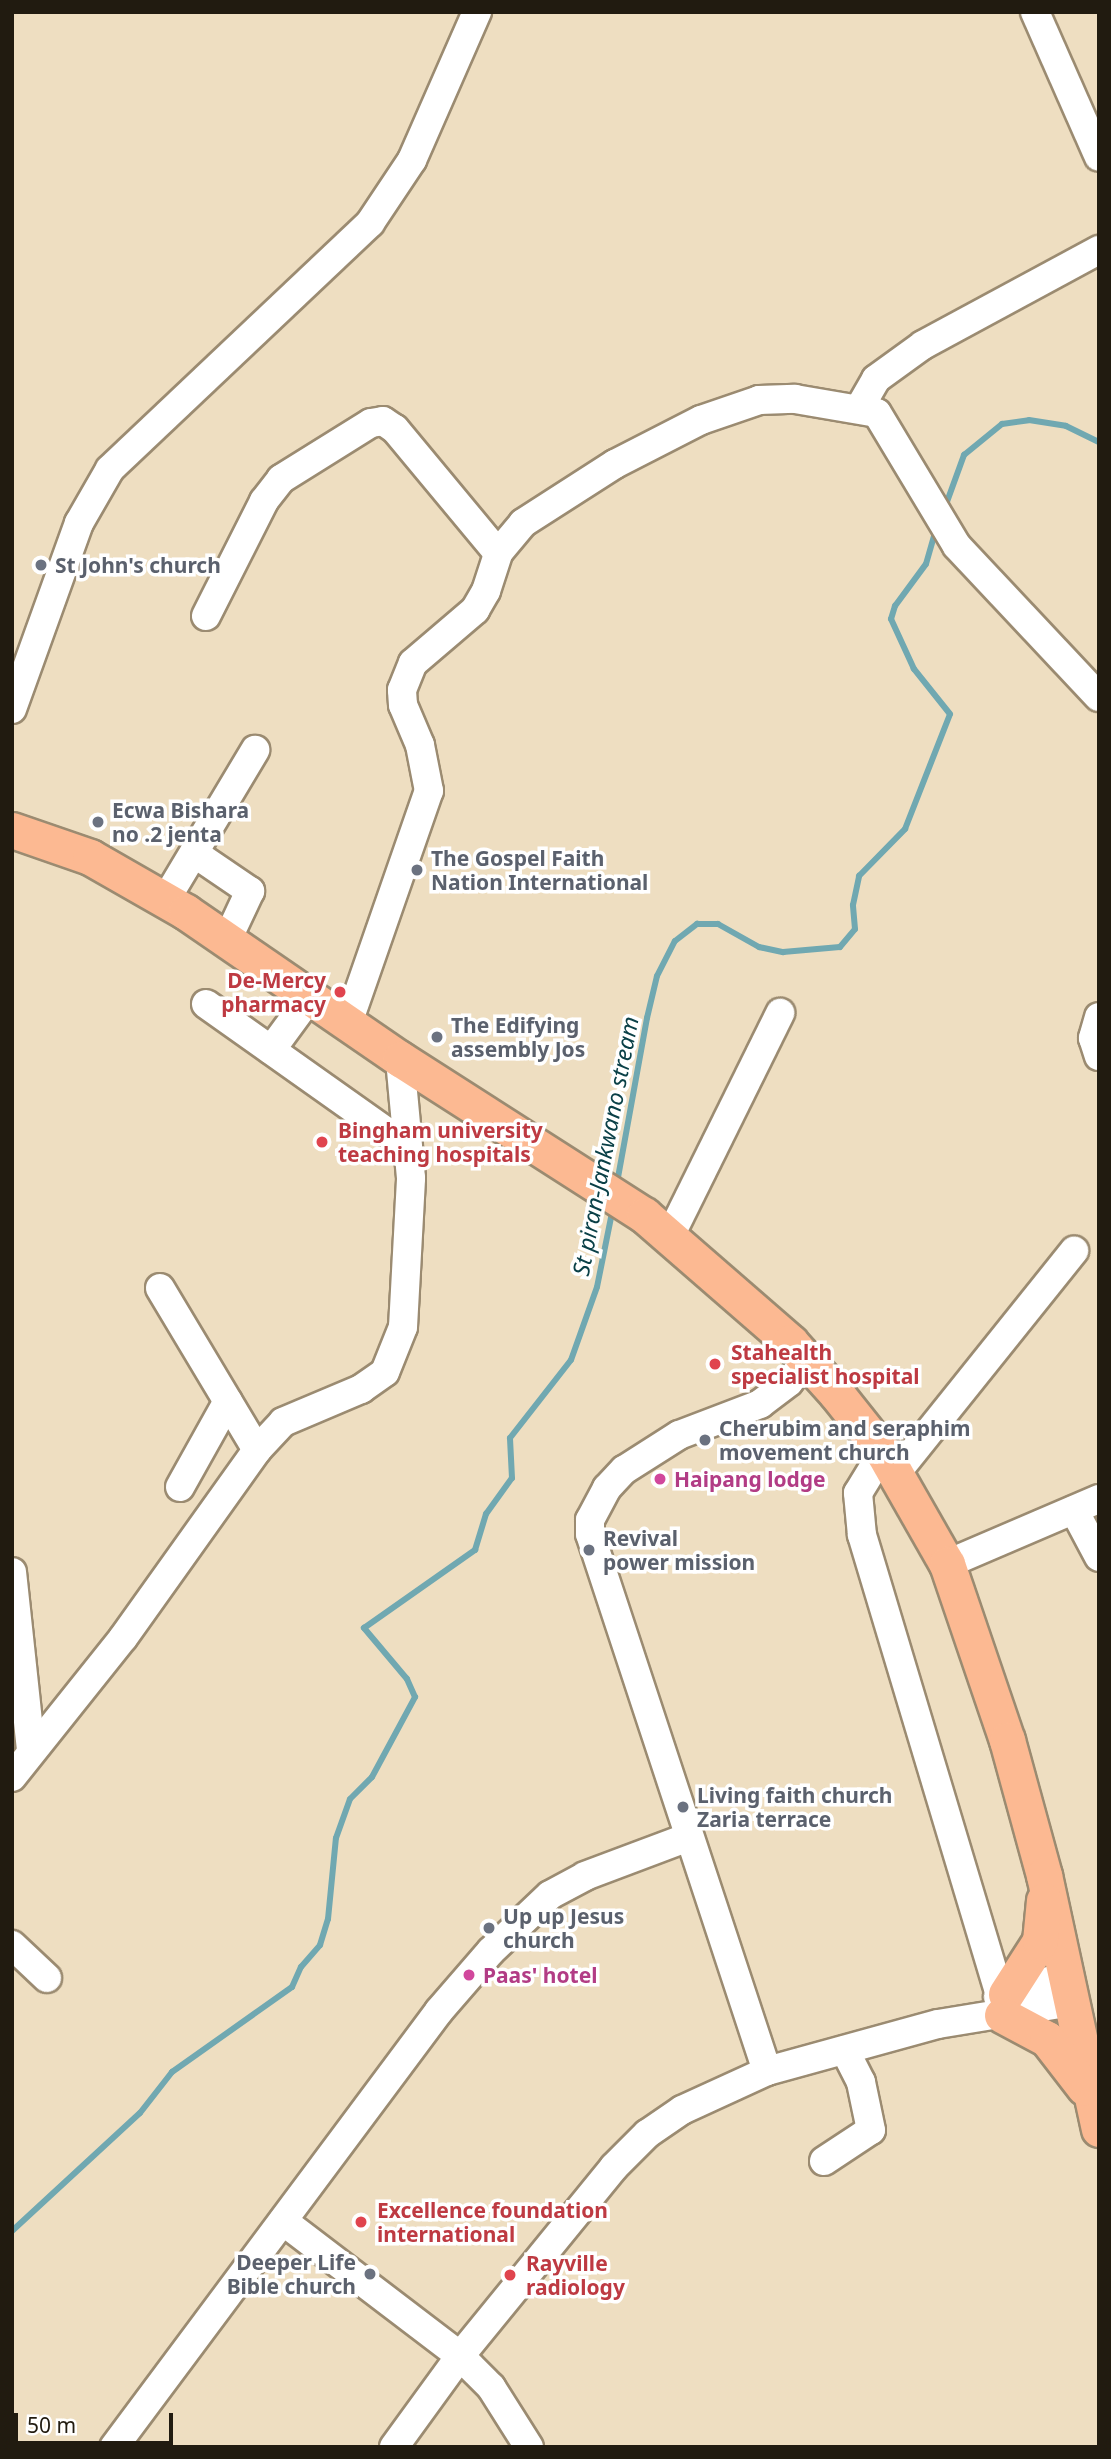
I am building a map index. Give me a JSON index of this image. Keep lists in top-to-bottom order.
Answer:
{
  "water": ["St piran-Jankwano stream"],
  "places": [
    "St John's church",
    "Ecwa Bishara no .2 jenta",
    "The Gospel Faith Nation International",
    "De-Mercy pharmacy",
    "The Edifying assembly Jos",
    "Bingham university teaching hospitals",
    "Stahealth specialist hospital",
    "Cherubim and seraphim movement church",
    "Haipang lodge",
    "Revival power mission",
    "Living faith church Zaria terrace",
    "Up up Jesus church",
    "Paas' hotel",
    "Excellence foundation international",
    "Deeper Life Bible church",
    "Rayville radiology"
  ],
  "scale_bar": "50 m"
}
